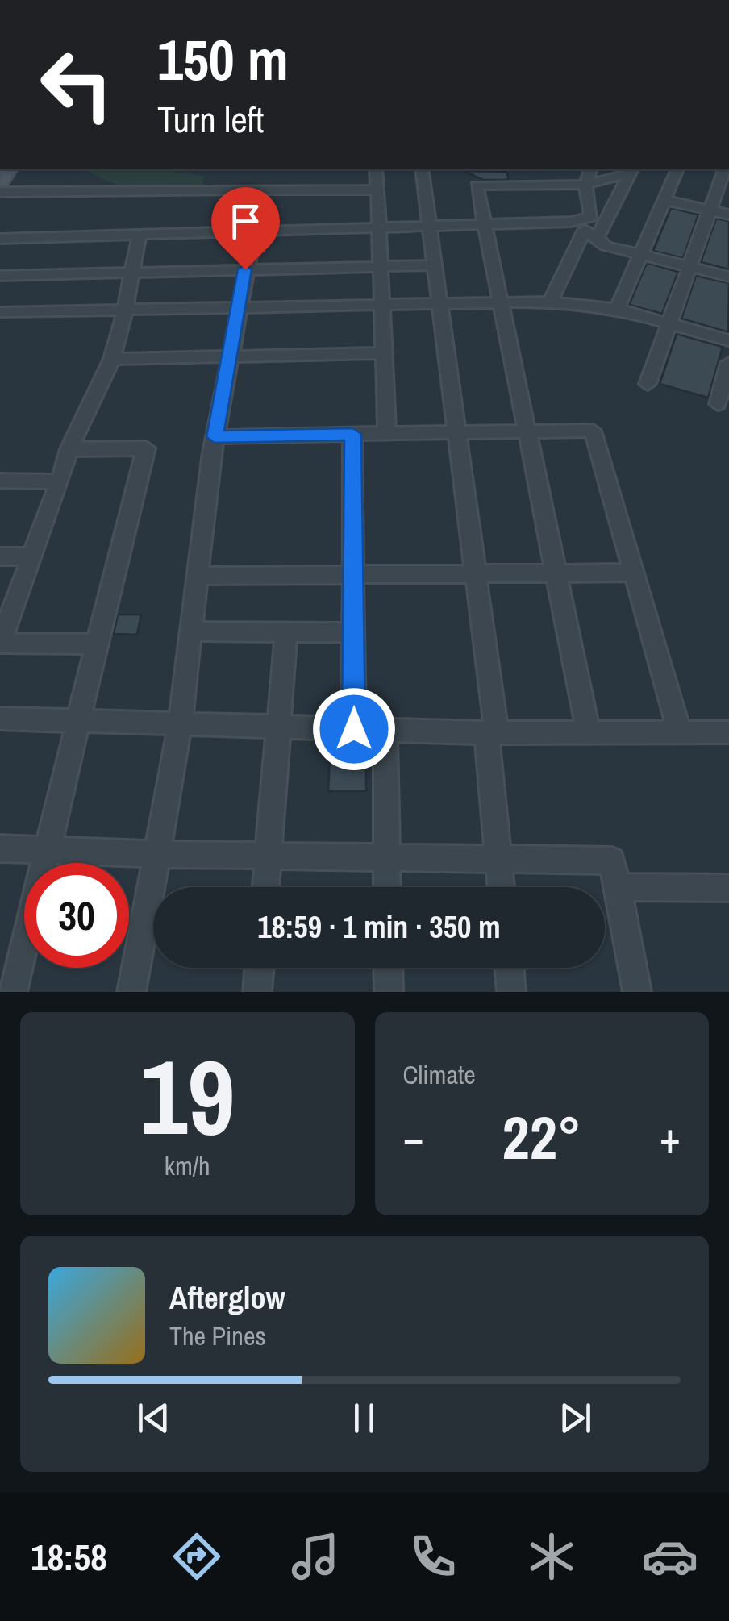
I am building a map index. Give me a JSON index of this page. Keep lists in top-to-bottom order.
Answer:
{
  "page": {
    "turn": ["150 m", "Turn left"],
    "limit": "30",
    "trip": "18:59 · 1 min · 350 m",
    "tile": [
      ["19", "km/h"],
      "Climate"
    ],
    "heat": ["−", "22°", "+"],
    "song": ["Afterglow", "The Pines"],
    "tabs": "18:58"
  }
}
